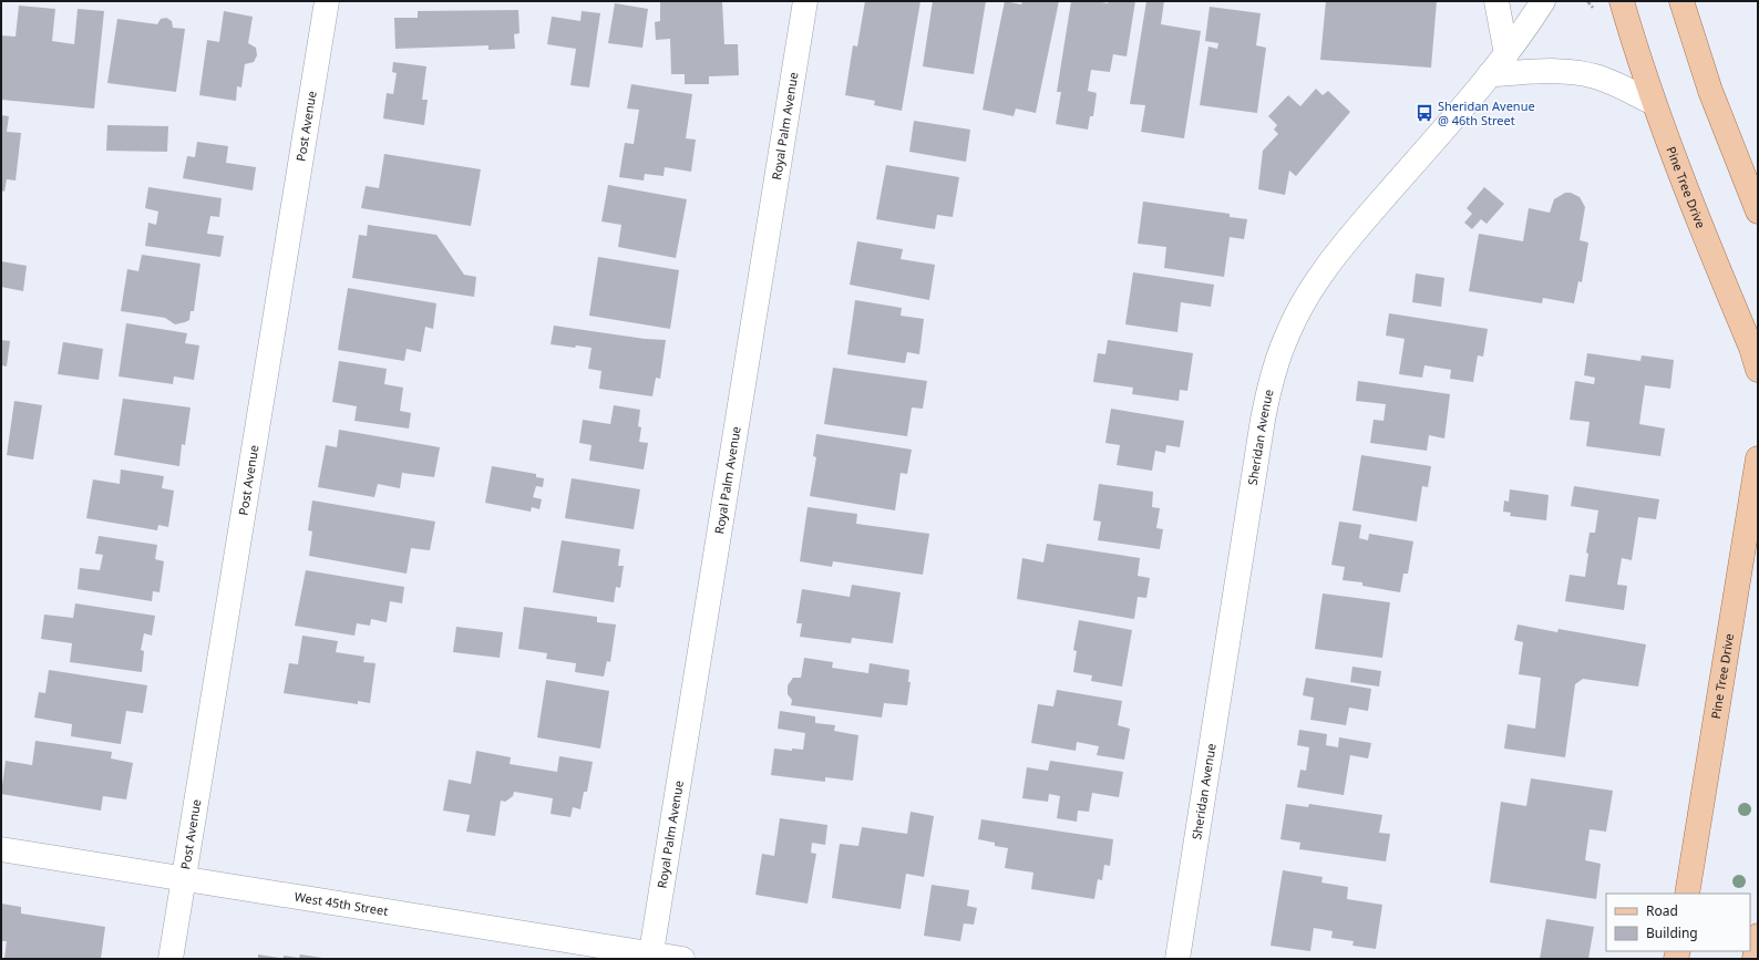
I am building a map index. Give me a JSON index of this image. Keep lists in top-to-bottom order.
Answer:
{
  "streets": {
    "main road": ["Pine Tree Drive"],
    "street": [
      "Post Avenue",
      "Royal Palm Avenue",
      "Sheridan Avenue",
      "West 45th Street"
    ]
  },
  "crossings": [
    ["Post Avenue", "West 45th Street"],
    ["Royal Palm Avenue", "West 45th Street"]
  ],
  "places": {
    "bus stop": ["Sheridan Avenue @ 46th Street"]
  },
  "legend": ["Road", "Building"]
}
